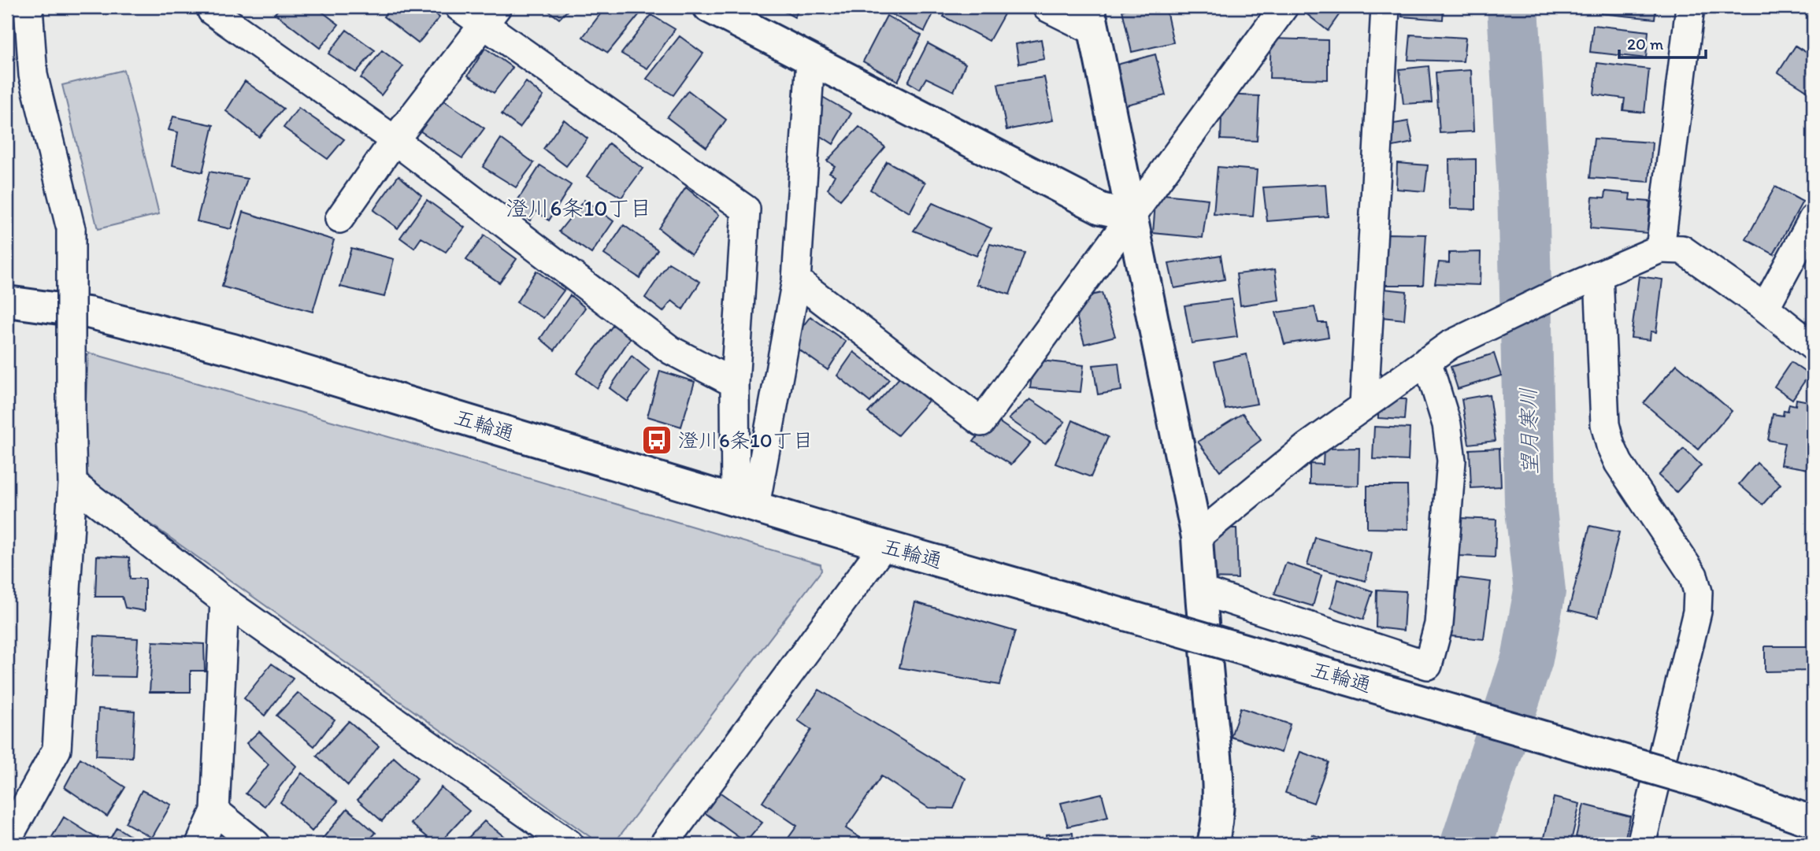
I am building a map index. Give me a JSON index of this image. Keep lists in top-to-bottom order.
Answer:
{
  "streets": {
    "main road": ["五輪通"]
  },
  "districts": ["澄川6条10丁目"],
  "water": ["望月寒川"],
  "places": {
    "bus stop": ["澄川6条10丁目"]
  },
  "scale_bar": "20 m"
}
